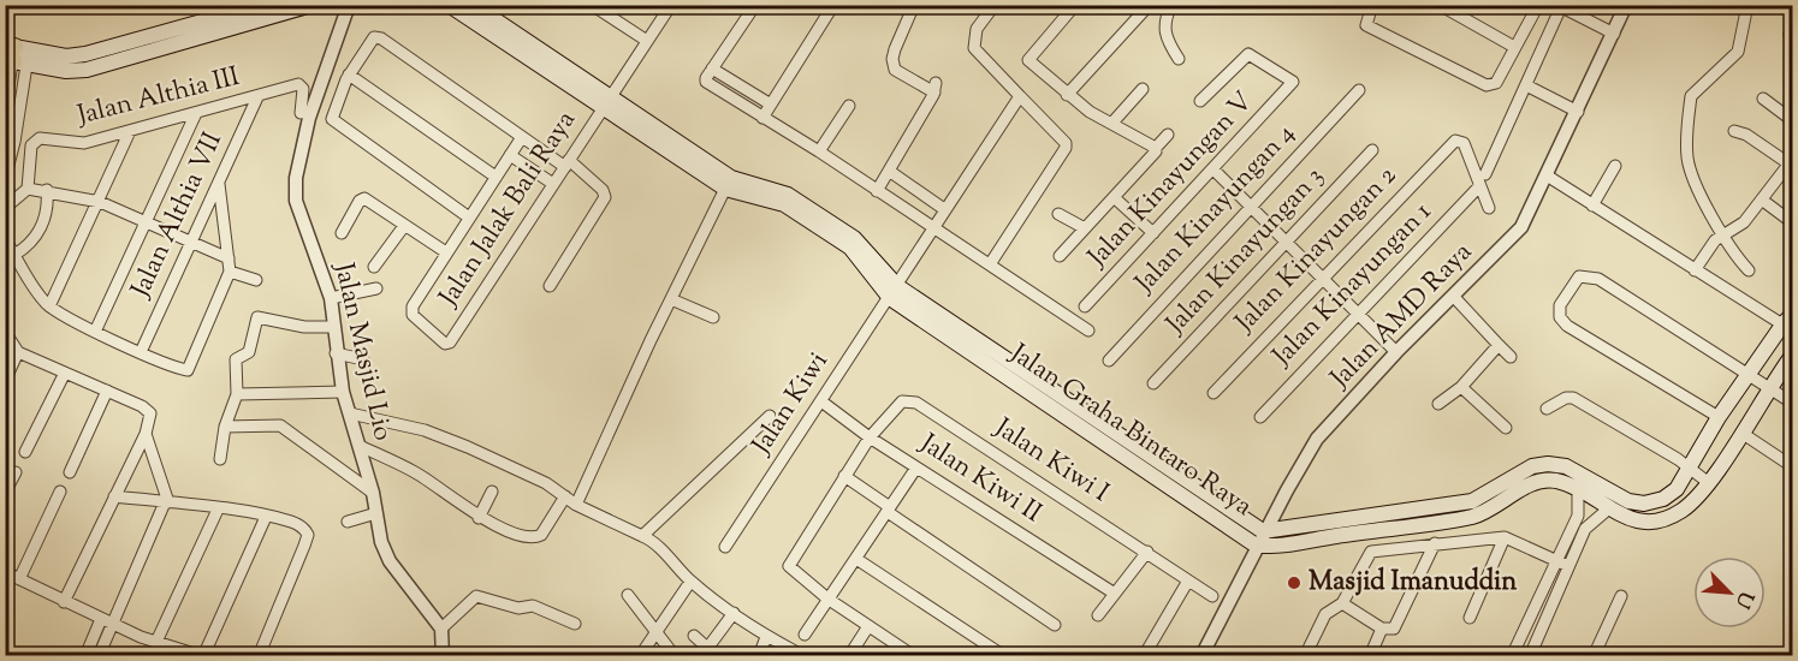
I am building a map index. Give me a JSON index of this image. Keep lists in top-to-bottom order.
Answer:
{
  "streets": {
    "main road": ["Jalan Graha Bintaro Raya"],
    "street": [
      "Jalan Althia III",
      "Jalan Kinayungan V",
      "Jalan Jalak Bali Raya",
      "Jalan Kinayungan 4",
      "Jalan Althia VII",
      "Jalan Kinayungan 2",
      "Jalan Kinayungan 3",
      "Jalan Kinayungan 1",
      "Jalan AMD Raya",
      "Jalan Masjid Lio",
      "Jalan Kiwi",
      "Jalan Kiwi I",
      "Jalan Kiwi II"
    ]
  },
  "crossings": [
    ["Jalan Althia III", "Jalan Althia VII"],
    ["Jalan Jalak Bali Raya", "Jalan Graha Bintaro Raya"],
    ["Jalan Kinayungan 2", "Jalan Kinayungan 1"],
    ["Jalan AMD Raya", "Jalan Graha Bintaro Raya"],
    ["Jalan Kiwi", "Jalan Graha Bintaro Raya"],
    ["Jalan Kiwi", "Jalan Kiwi II"],
    ["Jalan Kiwi I", "Jalan Kiwi II"]
  ],
  "places": ["Masjid Imanuddin"],
  "north": "bottom right"
}
